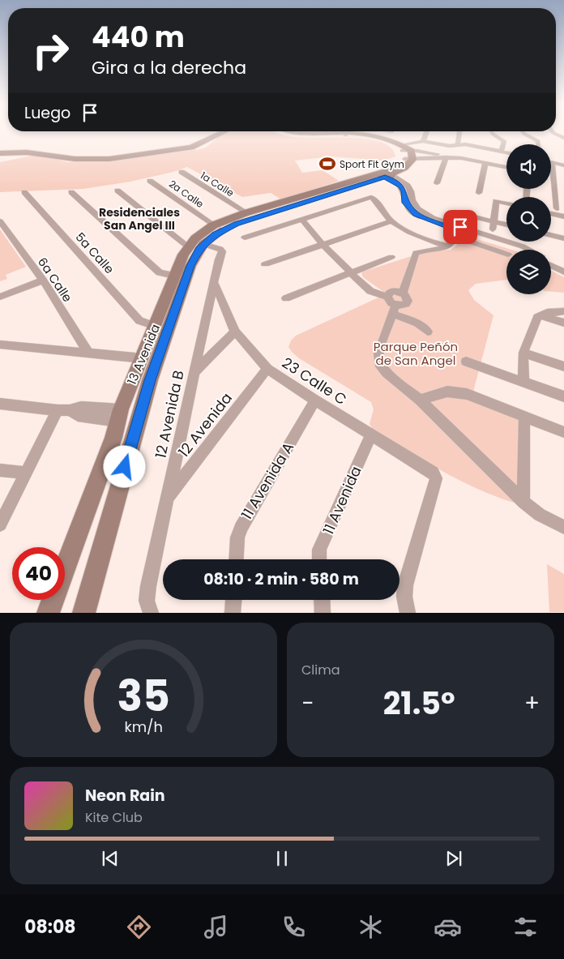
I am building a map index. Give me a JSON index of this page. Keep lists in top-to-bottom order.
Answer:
{
  "streets": {
    "street": [
      "1a Calle",
      "2a Calle",
      "5a Calle",
      "6a Calle",
      "13 Avenida",
      "23 Calle C",
      "12 Avenida B",
      "12 Avenida",
      "11 Avenida A",
      "11 Avenida"
    ]
  },
  "crossings": [
    ["5a Calle", "13 Avenida"],
    ["13 Avenida", "12 Avenida B"],
    ["23 Calle C", "12 Avenida B"],
    ["23 Calle C", "12 Avenida"],
    ["23 Calle C", "11 Avenida A"],
    ["23 Calle C", "11 Avenida"],
    ["12 Avenida B", "12 Avenida"]
  ],
  "districts": ["Residenciales San Angel III"],
  "parks": ["Parque Peñón de San Angel"],
  "places": {
    "sports": ["Sport Fit Gym"]
  },
  "page": {
    "turn": ["440 m", "Gira a la derecha"],
    "then": "Luego",
    "limit": "40",
    "trip": "08:10 · 2 min · 580 m",
    "tile": "Clima",
    "heat": ["−", "21.5°", "+"],
    "song": ["Neon Rain", "Kite Club"],
    "tabs": "08:08",
    "gauge": ["35", "km/h"]
  }
}
